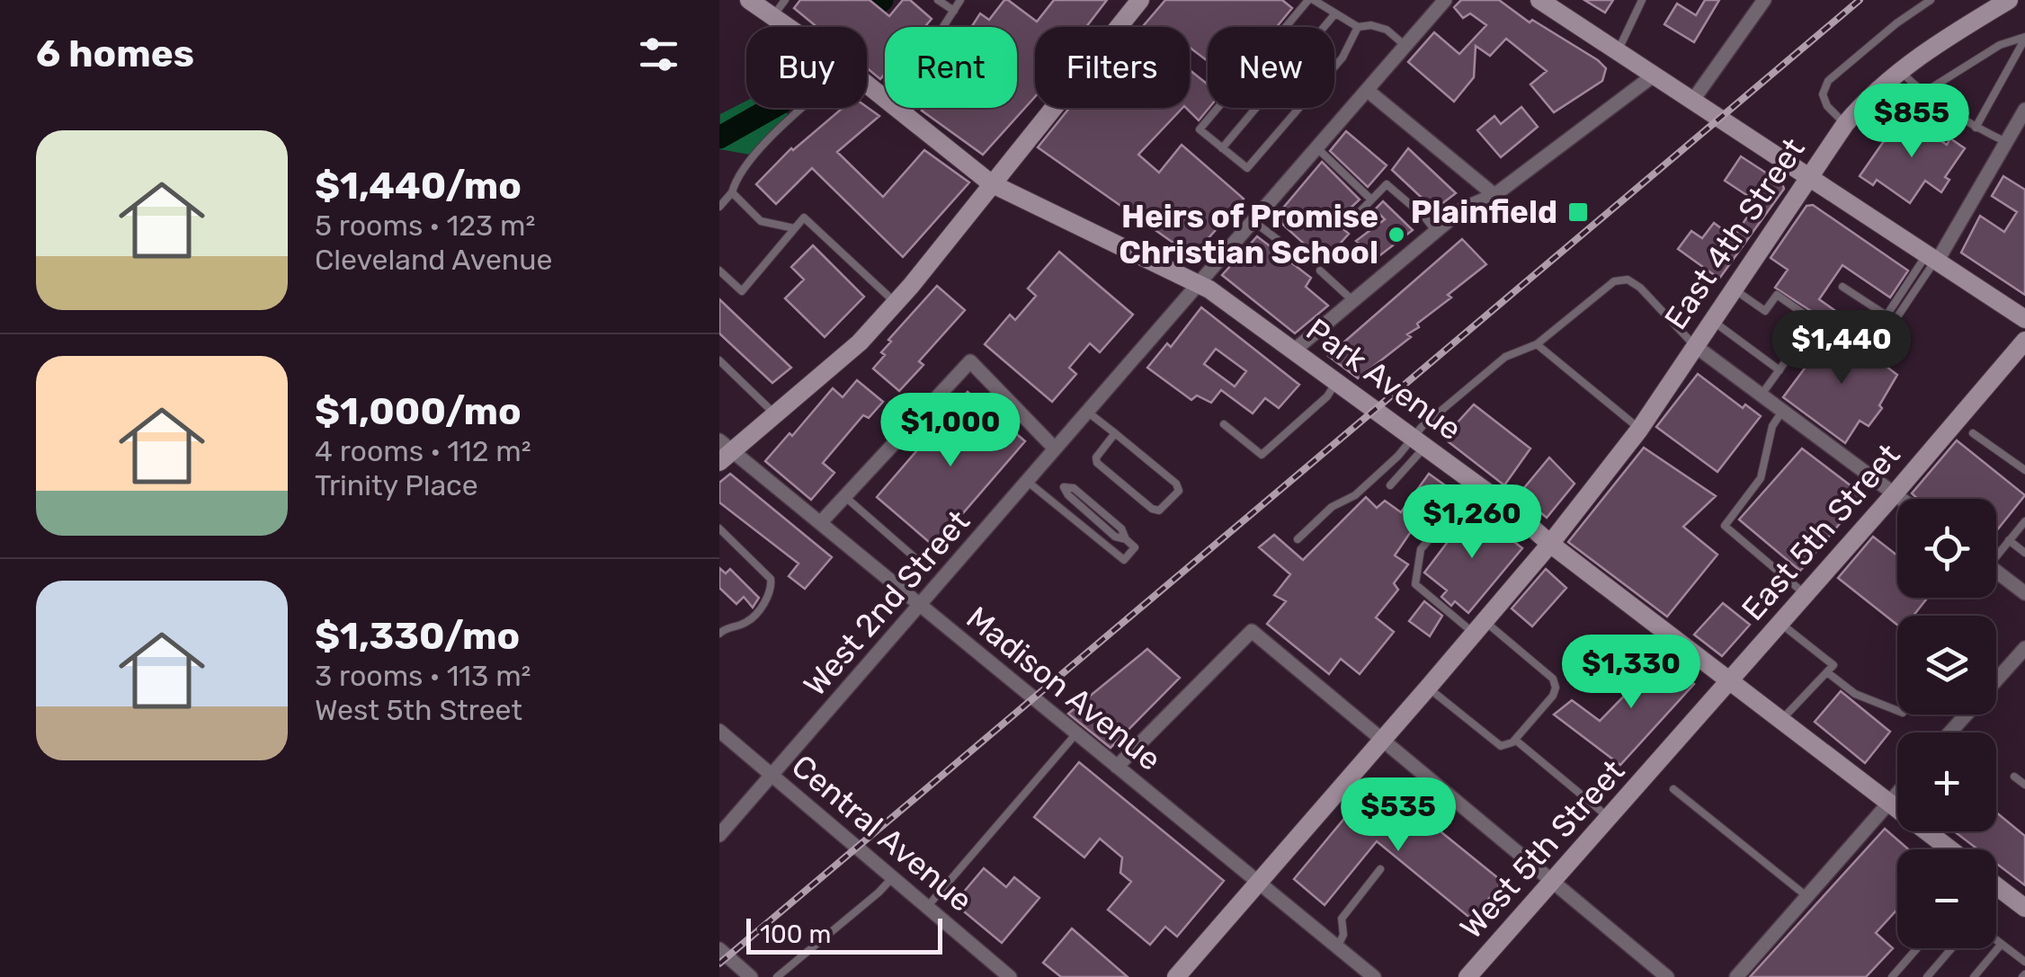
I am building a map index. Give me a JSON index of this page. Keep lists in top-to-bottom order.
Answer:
{
  "streets": {
    "main road": [
      "East 4th Street",
      "Park Avenue",
      "East 5th Street",
      "West 5th Street"
    ],
    "street": ["West 2nd Street", "Madison Avenue", "Central Avenue"]
  },
  "crossings": [
    ["East 4th Street", "Park Avenue"],
    ["East 4th Street", "Madison Avenue"],
    ["Park Avenue", "East 5th Street"],
    ["Park Avenue", "West 2nd Street"],
    ["Park Avenue", "West 5th Street"],
    ["East 5th Street", "West 5th Street"],
    ["West 2nd Street", "Madison Avenue"],
    ["West 2nd Street", "Central Avenue"]
  ],
  "places": {
    "transit": ["Plainfield"],
    "other": ["Heirs of Promise Christian School"]
  },
  "scale_bar": "100 m",
  "page": {
    "heading": "6 homes",
    "chip": [
      "Buy",
      "Rent",
      "Filters",
      "New"
    ],
    "price": [
      "$855",
      "$1,440",
      "$1,000",
      "$1,260",
      "$1,330",
      "$535"
    ],
    "list": [
      {
        "name": "$1,440/mo",
        "note": "5 rooms · 123 m² · Cleveland Avenue"
      },
      {
        "name": "$1,000/mo",
        "note": "4 rooms · 112 m² · Trinity Place"
      },
      {
        "name": "$1,330/mo",
        "note": "3 rooms · 113 m² · West 5th Street"
      }
    ],
    "map_buttons": ["+", "−"],
    "scale": "100 m"
  }
}
